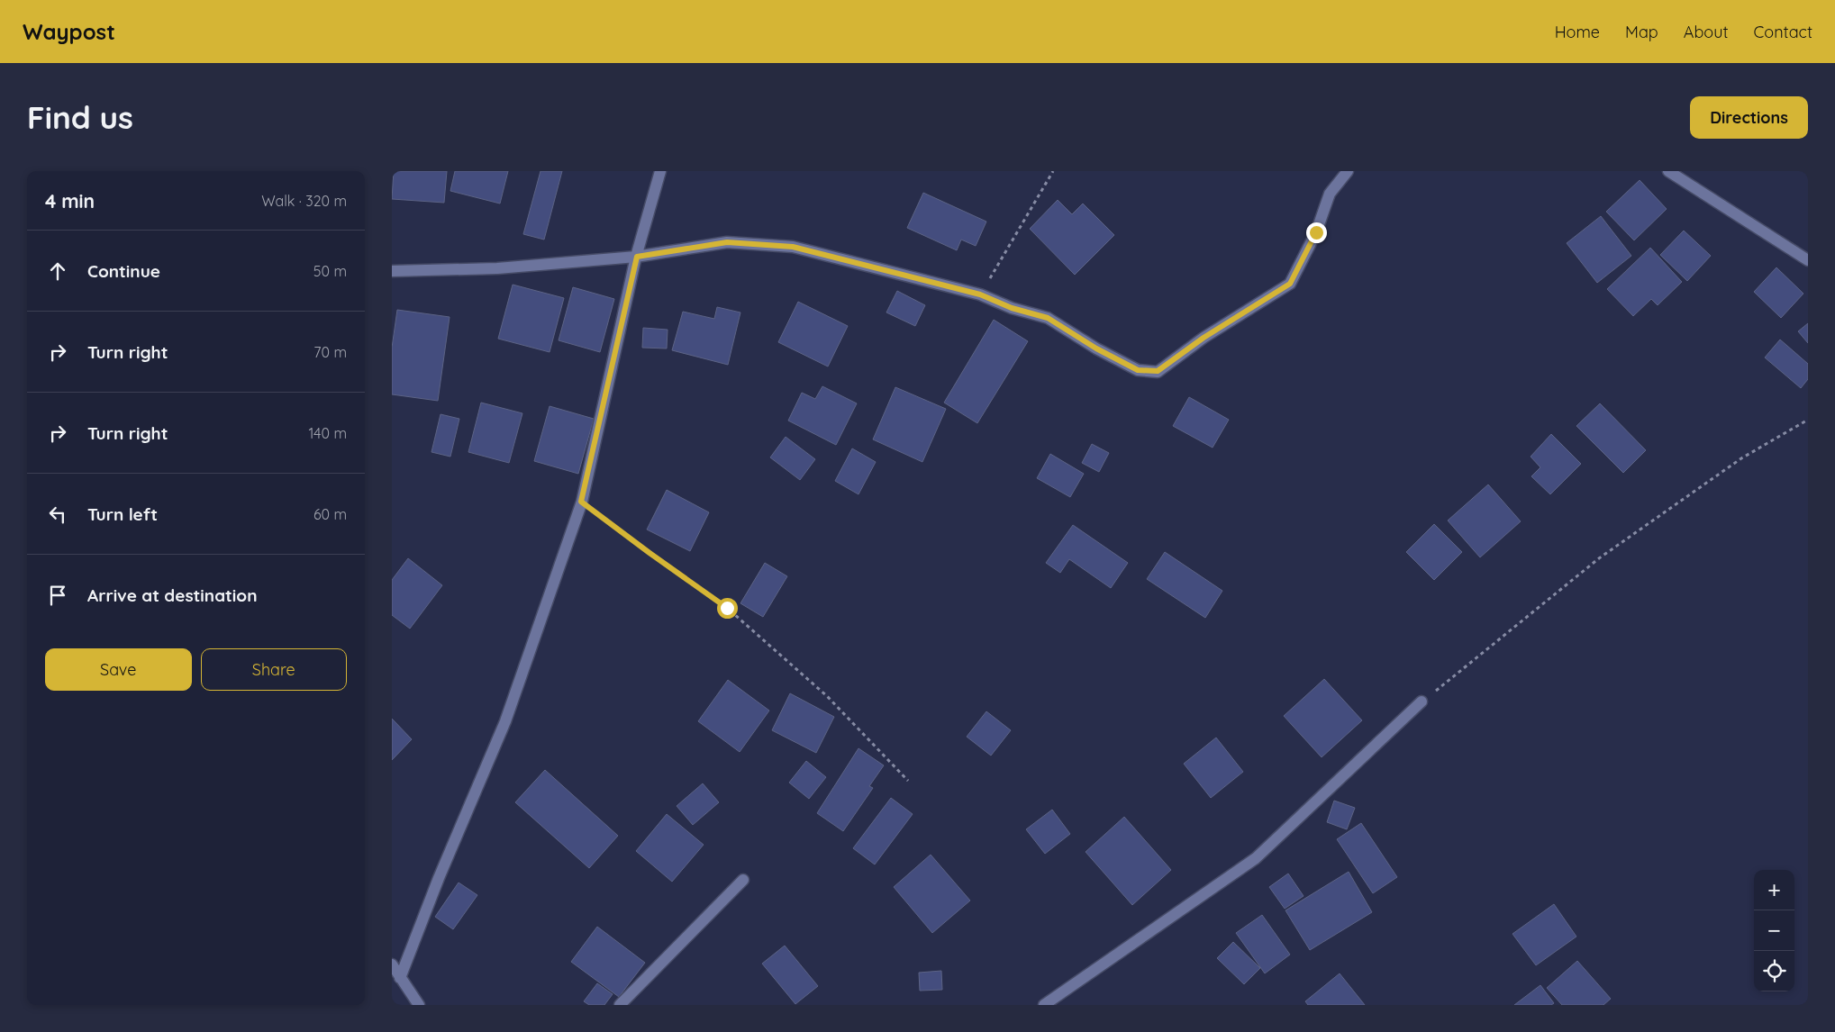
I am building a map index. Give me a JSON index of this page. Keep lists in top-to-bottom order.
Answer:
{
  "page": {
    "header": "Waypost",
    "nav": [
      "Home",
      "Map",
      "About",
      "Contact"
    ],
    "buttons": [
      "Directions",
      ["Save", "Share"]
    ],
    "title": "Find us",
    "heading": ["4 min", "Walk · 320 m"],
    "list": [
      ["Continue", "50 m"],
      ["Turn right", "70 m"],
      ["Turn right", "140 m"],
      ["Turn left", "60 m"],
      "Arrive at destination"
    ],
    "map_buttons": ["+", "−"]
  }
}
